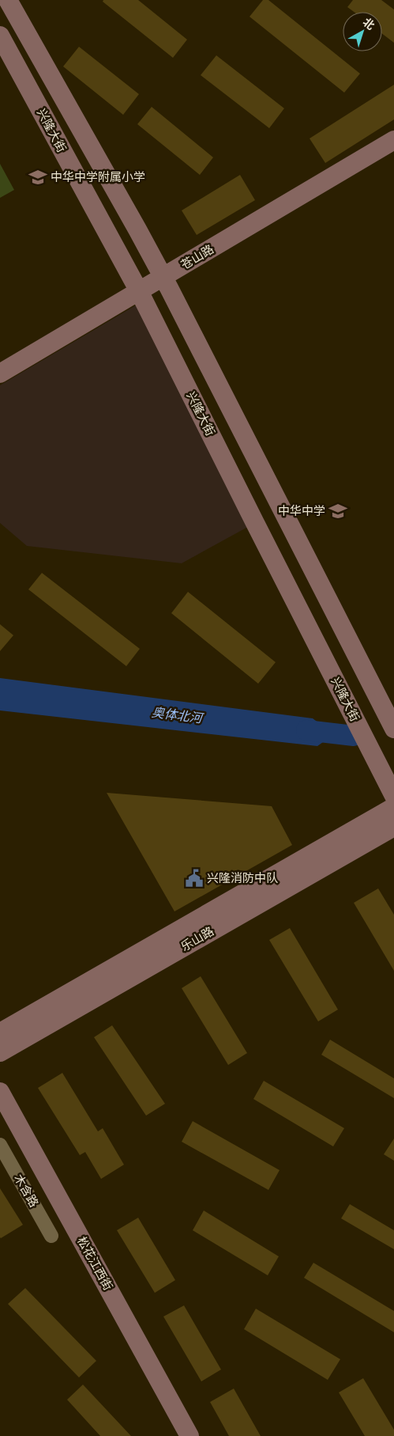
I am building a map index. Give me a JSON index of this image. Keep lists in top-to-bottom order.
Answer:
{
  "streets": {
    "street": [
      "兴隆大街",
      "苍山路",
      "乐山路",
      "木含路",
      "松花江西街"
    ]
  },
  "crossings": [
    ["兴隆大街", "苍山路"]
  ],
  "water": ["奥体北河"],
  "places": {
    "school or university": ["中华中学附属小学", "中华中学"],
    "public building": ["兴隆消防中队"]
  },
  "north": "top right"
}
